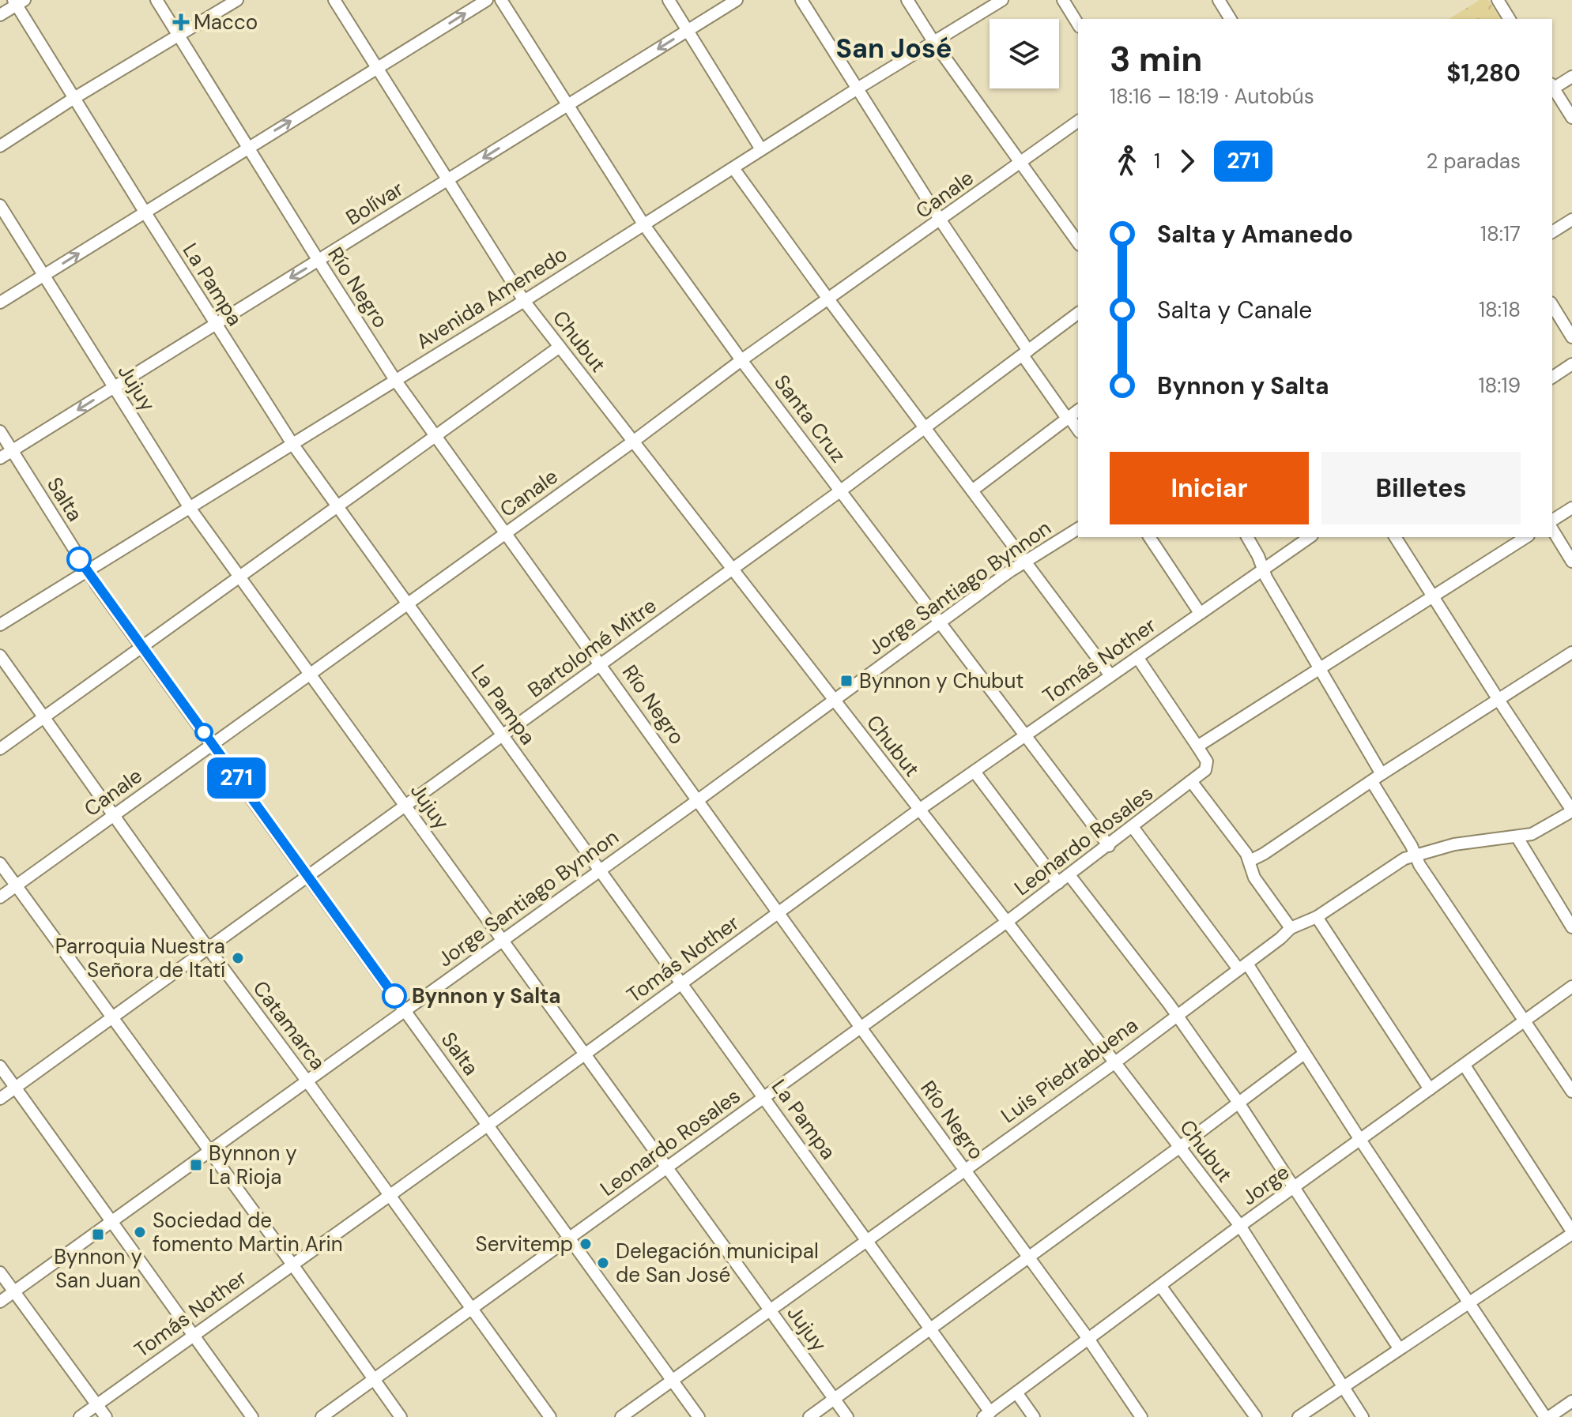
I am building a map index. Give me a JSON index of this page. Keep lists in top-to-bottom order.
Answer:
{
  "streets": {
    "street": [
      "Canale",
      "Bolívar",
      "La Pampa",
      "Río Negro",
      "Avenida Amenedo",
      "Chubut",
      "Jujuy",
      "Santa Cruz",
      "Salta",
      "Jorge Santiago Bynnon",
      "Bartolomé Mitre",
      "Tomás Nother",
      "Leonardo Rosales",
      "Catamarca",
      "Luis Piedrabuena",
      "Jorge"
    ]
  },
  "crossings": [
    ["Canale", "La Pampa"],
    ["Canale", "Río Negro"],
    ["Canale", "Chubut"],
    ["Canale", "Jujuy"],
    ["Canale", "Santa Cruz"],
    ["Canale", "Salta"],
    ["Canale", "Catamarca"],
    ["Bolívar", "La Pampa"],
    ["Bolívar", "Río Negro"],
    ["Bolívar", "Chubut"],
    ["Bolívar", "Jujuy"],
    ["Bolívar", "Santa Cruz"],
    ["Bolívar", "Salta"],
    ["La Pampa", "Avenida Amenedo"],
    ["La Pampa", "Jorge Santiago Bynnon"],
    ["La Pampa", "Bartolomé Mitre"],
    ["La Pampa", "Tomás Nother"],
    ["La Pampa", "Leonardo Rosales"],
    ["La Pampa", "Luis Piedrabuena"],
    ["La Pampa", "Jorge"],
    ["Río Negro", "Avenida Amenedo"],
    ["Río Negro", "Jorge Santiago Bynnon"],
    ["Río Negro", "Bartolomé Mitre"],
    ["Río Negro", "Tomás Nother"],
    ["Río Negro", "Leonardo Rosales"],
    ["Río Negro", "Luis Piedrabuena"],
    ["Río Negro", "Jorge"],
    ["Avenida Amenedo", "Chubut"],
    ["Avenida Amenedo", "Jujuy"],
    ["Avenida Amenedo", "Santa Cruz"],
    ["Avenida Amenedo", "Salta"],
    ["Chubut", "Jorge Santiago Bynnon"],
    ["Chubut", "Bartolomé Mitre"],
    ["Chubut", "Tomás Nother"],
    ["Chubut", "Leonardo Rosales"],
    ["Chubut", "Luis Piedrabuena"],
    ["Chubut", "Jorge"],
    ["Jujuy", "Jorge Santiago Bynnon"],
    ["Jujuy", "Bartolomé Mitre"],
    ["Jujuy", "Tomás Nother"],
    ["Jujuy", "Leonardo Rosales"],
    ["Jujuy", "Luis Piedrabuena"],
    ["Santa Cruz", "Jorge Santiago Bynnon"],
    ["Santa Cruz", "Bartolomé Mitre"],
    ["Santa Cruz", "Tomás Nother"],
    ["Santa Cruz", "Leonardo Rosales"],
    ["Salta", "Jorge Santiago Bynnon"],
    ["Salta", "Bartolomé Mitre"],
    ["Salta", "Tomás Nother"],
    ["Salta", "Leonardo Rosales"],
    ["Salta", "Luis Piedrabuena"],
    ["Jorge Santiago Bynnon", "Catamarca"],
    ["Bartolomé Mitre", "Catamarca"],
    ["Tomás Nother", "Catamarca"],
    ["Leonardo Rosales", "Catamarca"]
  ],
  "one_way": ["Bolívar"],
  "districts": ["San José"],
  "places": {
    "health": ["Macco"],
    "transit": ["Bynnon y Chubut", "Bynnon y La Rioja", "Bynnon y San Juan"],
    "other": [
      "Parroquia Nuestra Señora de Itatí",
      "Bynnon y Salta",
      "Sociedad de fomento Martin Arin",
      "Servitemp",
      "Delegación municipal de San José"
    ]
  },
  "lines": ["bus line 271"],
  "page": {
    "on_map": "271",
    "heading": ["3 min", "18:16 – 18:19 · Autobús", "$1,280"],
    "legs": ["1", "271", "2 paradas"],
    "list": [
      {
        "name": "Salta y Amanedo",
        "value": "18:17"
      },
      {
        "name": "Salta y Canale",
        "value": "18:18"
      },
      {
        "name": "Bynnon y Salta",
        "value": "18:19"
      }
    ],
    "buttons": ["Iniciar", "Billetes"]
  }
}
